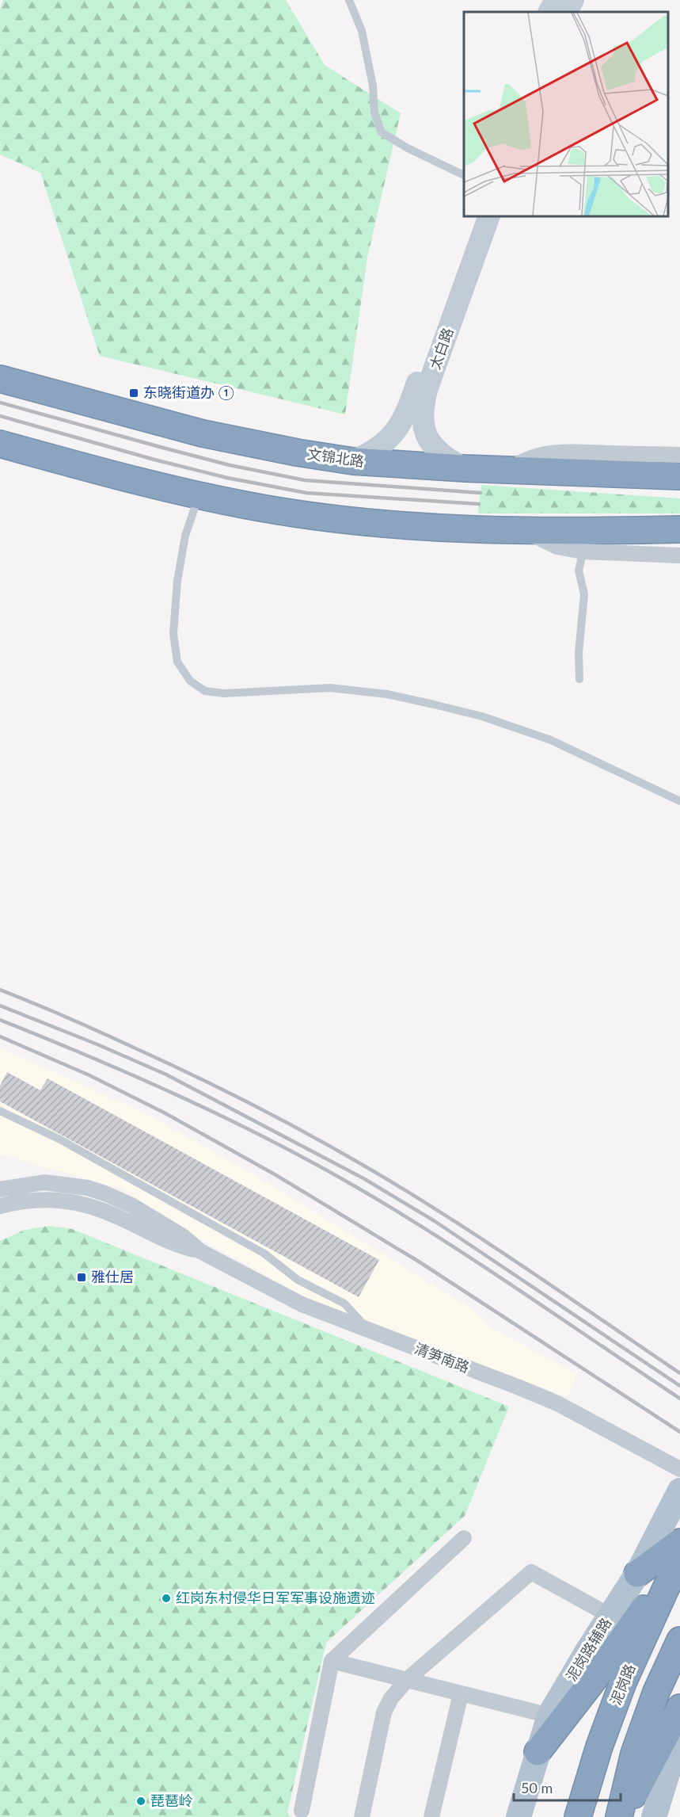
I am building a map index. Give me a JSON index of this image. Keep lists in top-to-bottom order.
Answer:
{
  "streets": {
    "highway": ["文锦北路", "泥岗路"],
    "main road": ["太白路", "泥岗路辅路"],
    "street": ["清笋南路"]
  },
  "crossings": [
    ["太白路", "文锦北路"]
  ],
  "places": {
    "transit": ["东晓街道办 ①", "雅仕居"],
    "other": ["红岗东村侵华日军军事设施遗迹", "琵琶岭"]
  },
  "scale_bar": "50 m"
}
